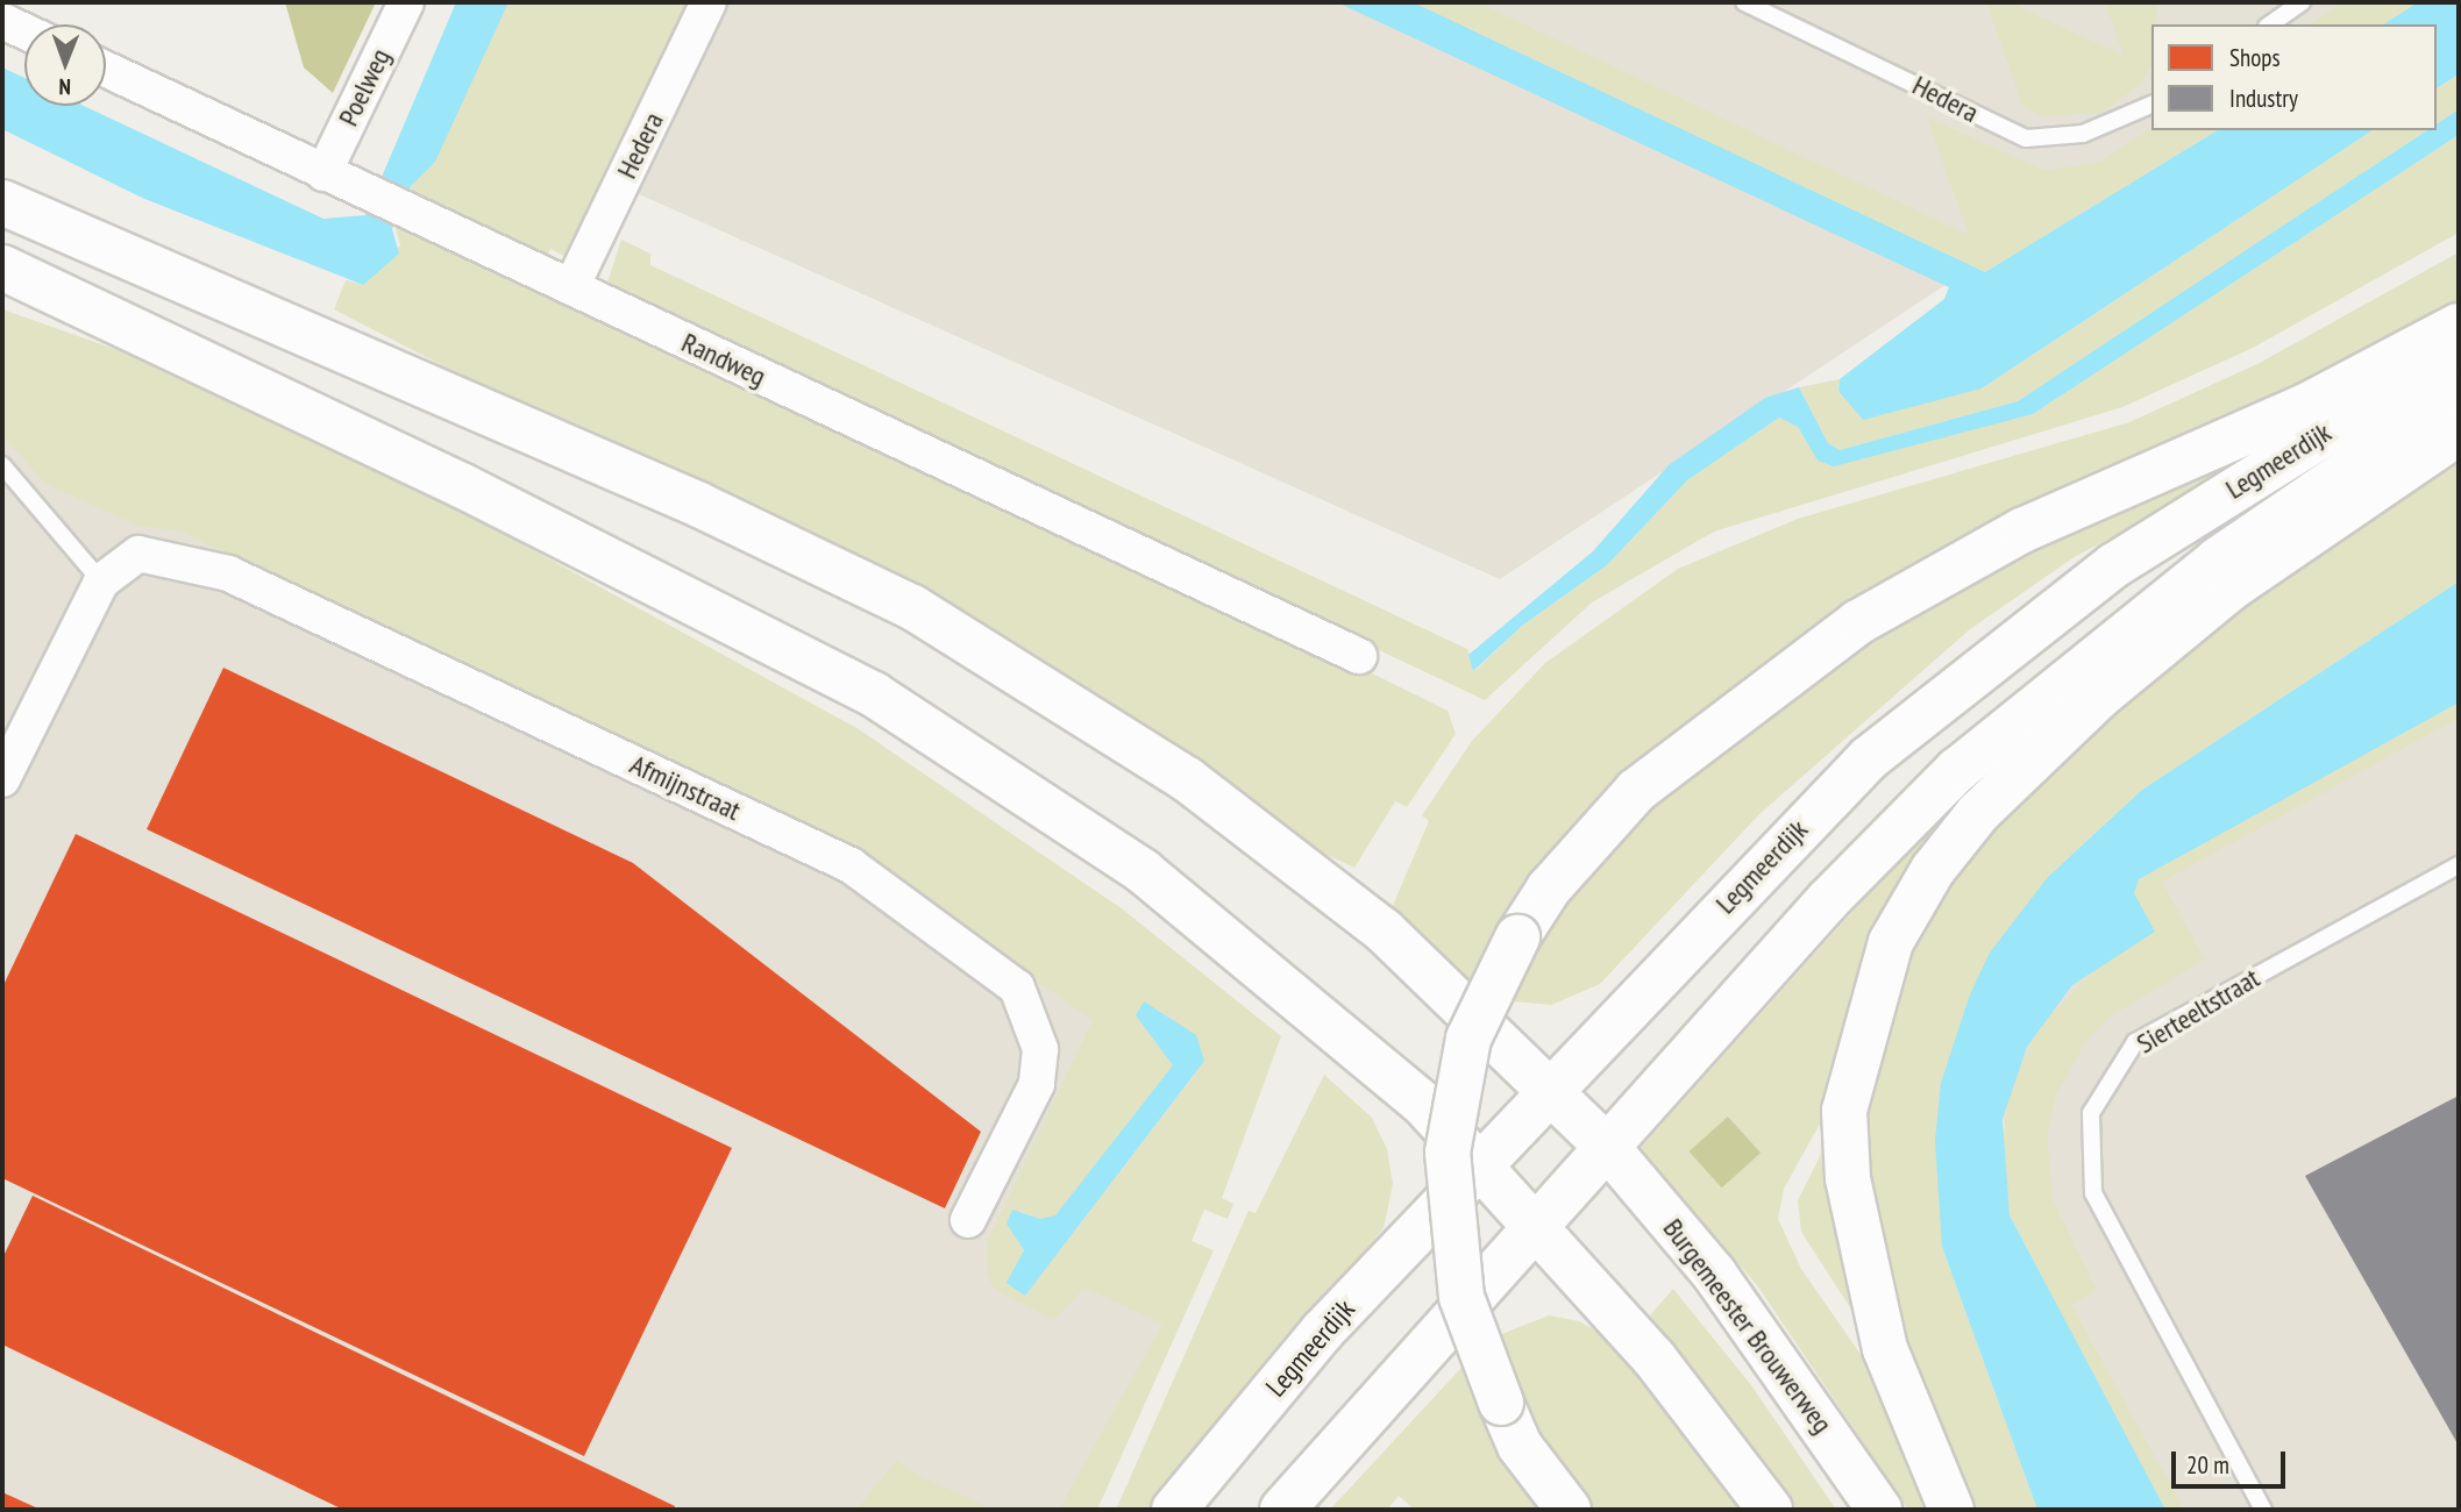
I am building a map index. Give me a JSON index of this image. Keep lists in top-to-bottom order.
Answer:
{
  "streets": {
    "main road": ["Legmeerdijk", "Burgemeester Brouwerweg"],
    "street": [
      "Poelweg",
      "Hedera",
      "Randweg",
      "Afmijnstraat"
    ],
    "lane": ["Sierteeltstraat"]
  },
  "crossings": [
    ["Poelweg", "Randweg"],
    ["Hedera", "Randweg"],
    ["Legmeerdijk", "Burgemeester Brouwerweg"]
  ],
  "legend": ["Shops", "Industry"],
  "scale_bar": "20 m",
  "north": "bottom"
}
